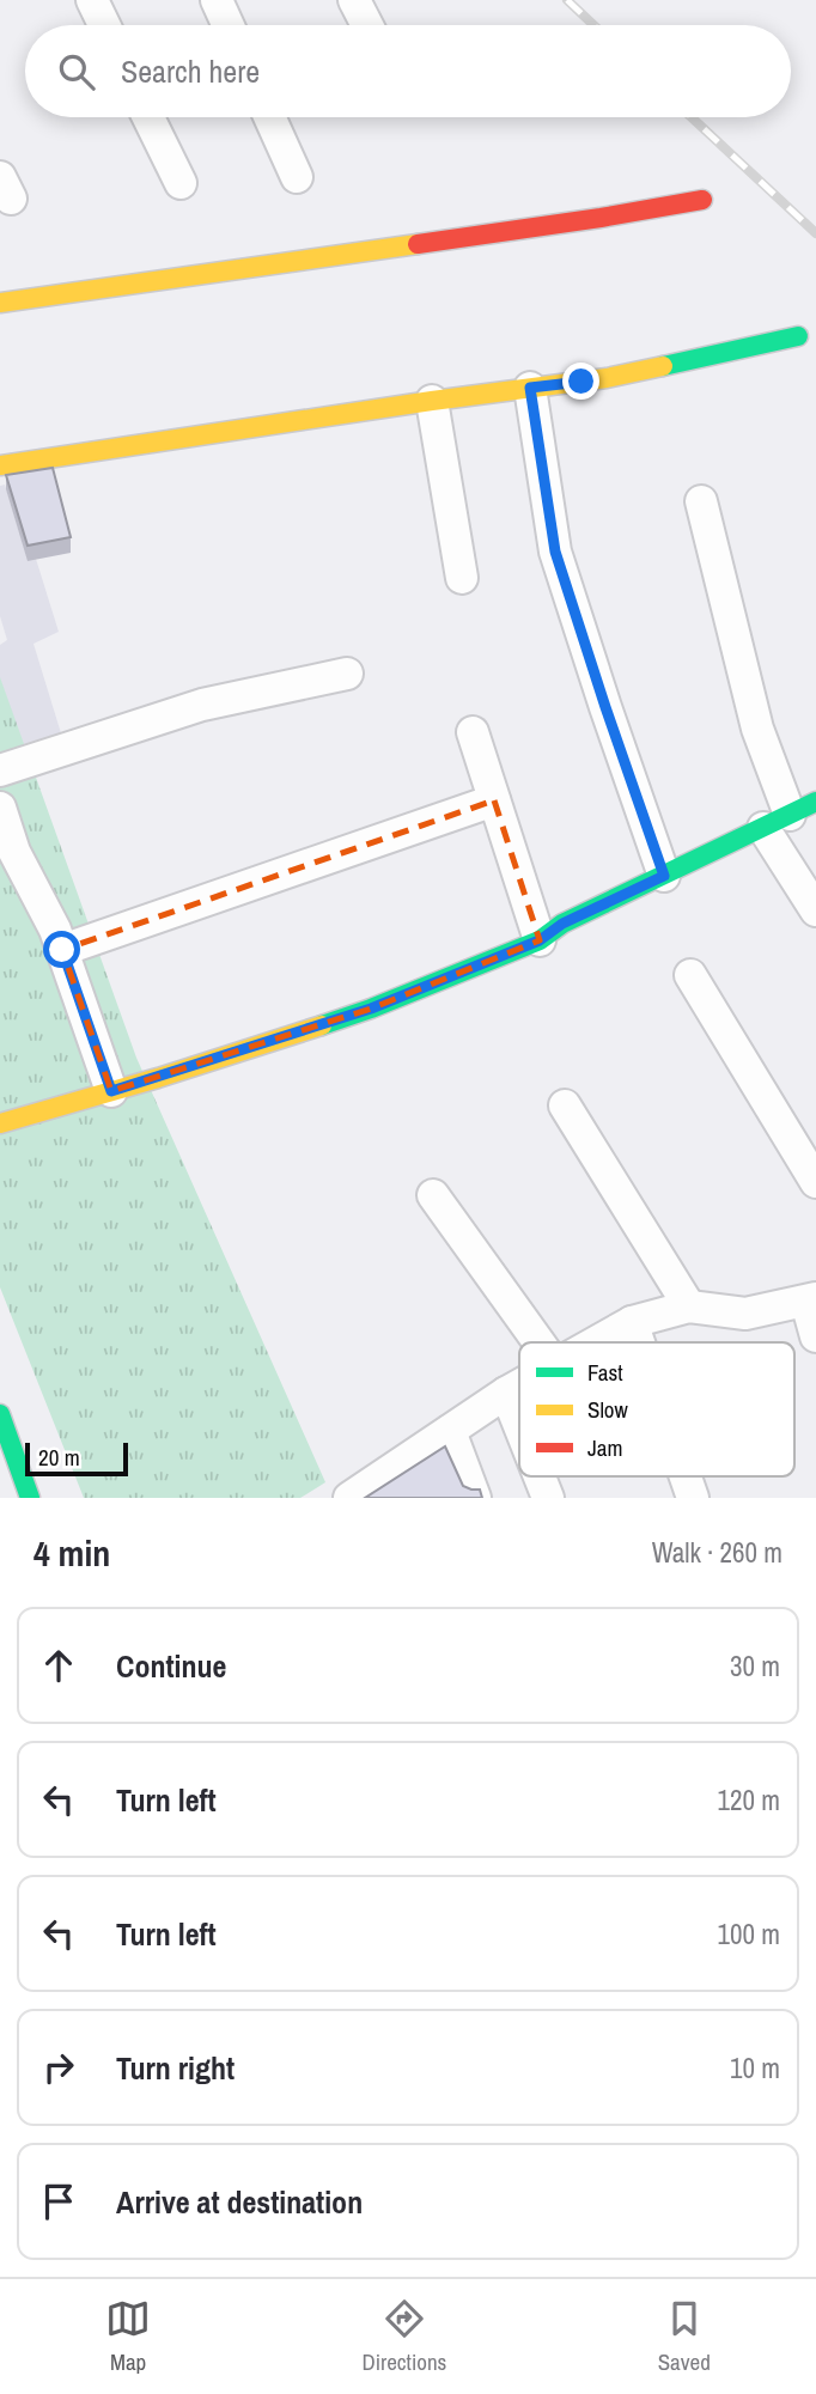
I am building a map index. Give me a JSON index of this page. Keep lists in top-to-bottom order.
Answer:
{
  "legend": ["Fast", "Slow", "Jam"],
  "scale_bar": "20 m",
  "page": {
    "search": "Search here",
    "scale": "20 m",
    "heading": ["4 min", "Walk · 260 m"],
    "list": [
      ["Continue", "30 m"],
      ["Turn left", "120 m"],
      ["Turn left", "100 m"],
      ["Turn right", "10 m"],
      "Arrive at destination"
    ],
    "nav": ["Map", "Directions", "Saved"]
  }
}
